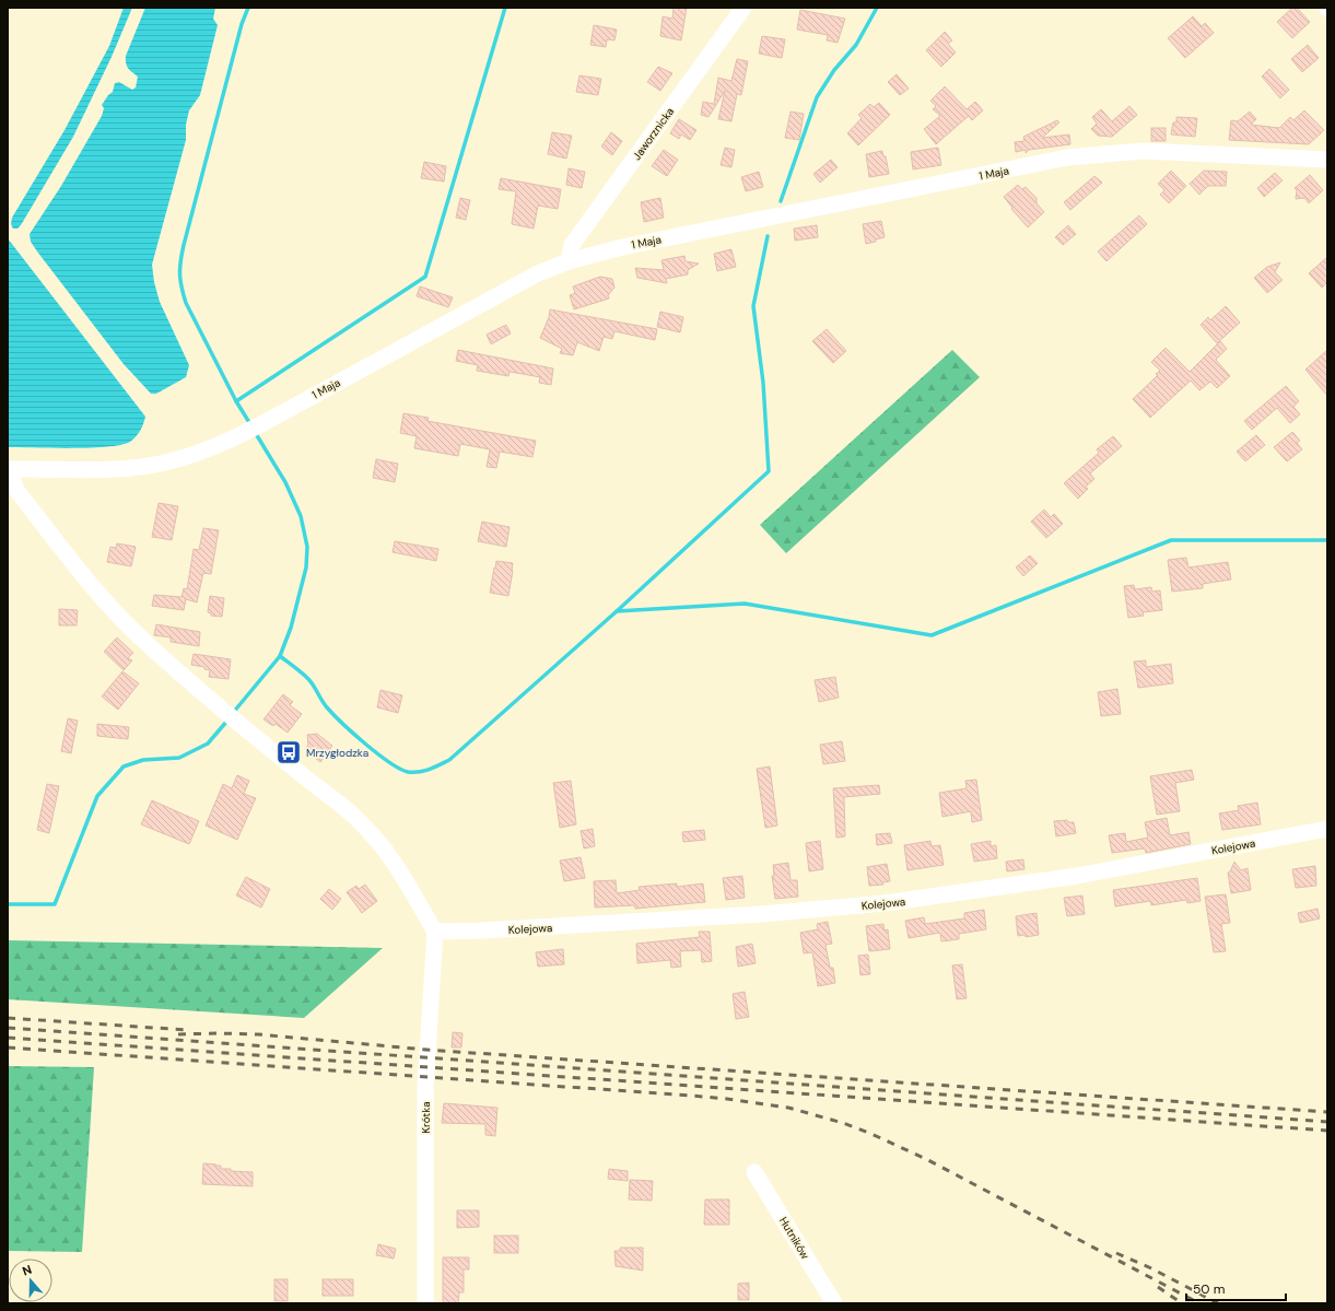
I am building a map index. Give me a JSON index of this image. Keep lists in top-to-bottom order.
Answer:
{
  "streets": {
    "street": [
      "Jaworznicka",
      "1 Maja",
      "Kolejowa",
      "Krótka",
      "Hutników"
    ]
  },
  "crossings": [
    ["Jaworznicka", "1 Maja"],
    ["Kolejowa", "Krótka"]
  ],
  "places": {
    "bus stop": ["Mrzygłodzka"]
  },
  "scale_bar": "50 m",
  "north": "top"
}
